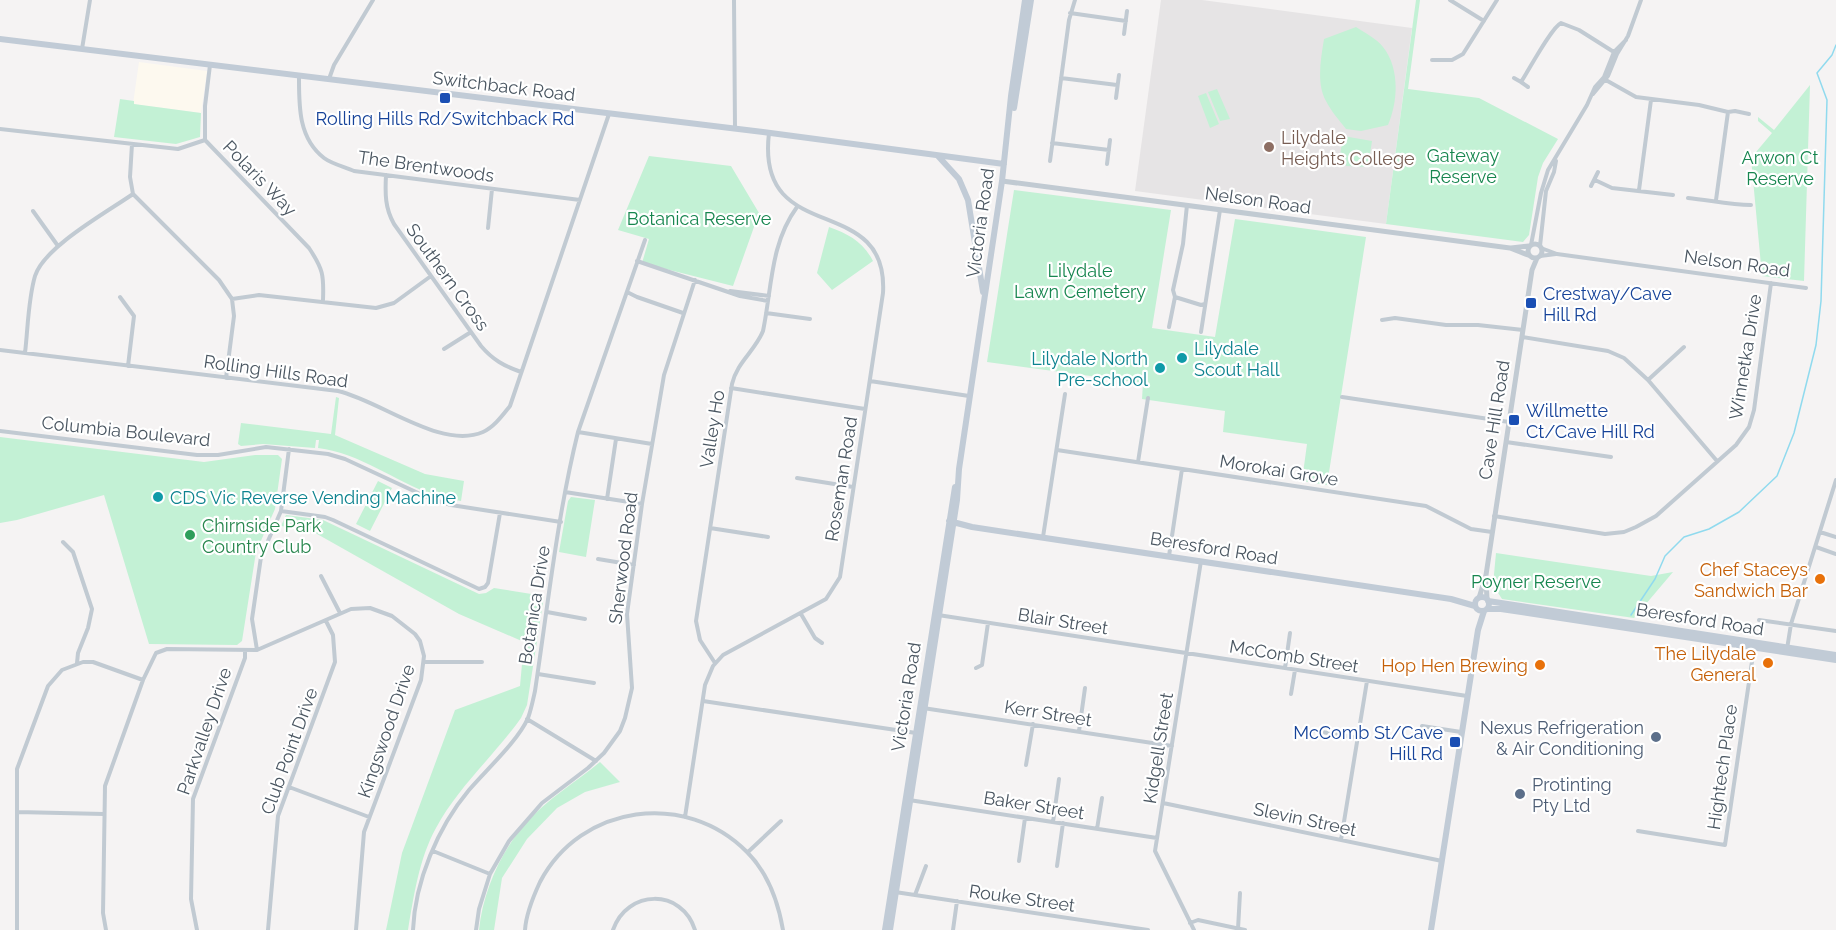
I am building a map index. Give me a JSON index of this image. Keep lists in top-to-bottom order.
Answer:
{
  "streets": {
    "main road": [
      "Switchback Road",
      "Victoria Road",
      "Cave Hill Road",
      "Beresford Road"
    ],
    "street": [
      "The Brentwoods",
      "Polaris Way",
      "Nelson Road",
      "Southern Cross",
      "Winnetka Drive",
      "Rolling Hills Road",
      "Valley Ho",
      "Columbia Boulevard",
      "Morokai Grove",
      "Roseman Road",
      "Sherwood Road",
      "Botanica Drive",
      "Blair Street",
      "McComb Street",
      "Kerr Street",
      "Parkvalley Drive",
      "Kingswood Drive",
      "Kidgell Street",
      "Club Point Drive",
      "Hightech Place",
      "Baker Street",
      "Slevin Street",
      "Rouke Street"
    ]
  },
  "crossings": [
    ["Switchback Road", "The Brentwoods"],
    ["Switchback Road", "Polaris Way"],
    ["Switchback Road", "Victoria Road"],
    ["Switchback Road", "Rolling Hills Road"],
    ["Switchback Road", "Roseman Road"],
    ["The Brentwoods", "Southern Cross"],
    ["The Brentwoods", "Rolling Hills Road"],
    ["Nelson Road", "Victoria Road"],
    ["Nelson Road", "Winnetka Drive"],
    ["Nelson Road", "Cave Hill Road"],
    ["Victoria Road", "Beresford Road"],
    ["Victoria Road", "Blair Street"],
    ["Victoria Road", "Kerr Street"],
    ["Victoria Road", "Baker Street"],
    ["Victoria Road", "Rouke Street"],
    ["Southern Cross", "Rolling Hills Road"],
    ["Winnetka Drive", "Cave Hill Road"],
    ["Cave Hill Road", "Morokai Grove"],
    ["Cave Hill Road", "Beresford Road"],
    ["Cave Hill Road", "McComb Street"],
    ["Cave Hill Road", "Slevin Street"],
    ["Valley Ho", "Roseman Road"],
    ["Columbia Boulevard", "Botanica Drive"],
    ["Beresford Road", "Kidgell Street"],
    ["Beresford Road", "Hightech Place"],
    ["Blair Street", "McComb Street"],
    ["Blair Street", "Kidgell Street"],
    ["McComb Street", "Kidgell Street"],
    ["Kerr Street", "Kidgell Street"],
    ["Parkvalley Drive", "Kingswood Drive"],
    ["Kingswood Drive", "Club Point Drive"],
    ["Kidgell Street", "Baker Street"],
    ["Kidgell Street", "Slevin Street"]
  ],
  "parks": [
    "Gateway Reserve",
    "Arwon Ct Reserve",
    "Botanica Reserve",
    "Lilydale Lawn Cemetery",
    "Poyner Reserve"
  ],
  "places": {
    "transit": [
      "Rolling Hills Rd/Switchback Rd",
      "Crestway/Cave Hill Rd",
      "Willmette Ct/Cave Hill Rd",
      "McComb St/Cave Hill Rd"
    ],
    "other": [
      "Lilydale Heights College",
      "Lilydale Scout Hall",
      "Lilydale North Pre-school",
      "CDS Vic Reverse Vending Machine",
      "Chirnside Park Country Club",
      "Chef Staceys Sandwich Bar",
      "The Lilydale General",
      "Hop Hen Brewing",
      "Nexus Refrigeration & Air Conditioning",
      "Protinting Pty Ltd"
    ]
  }
}
